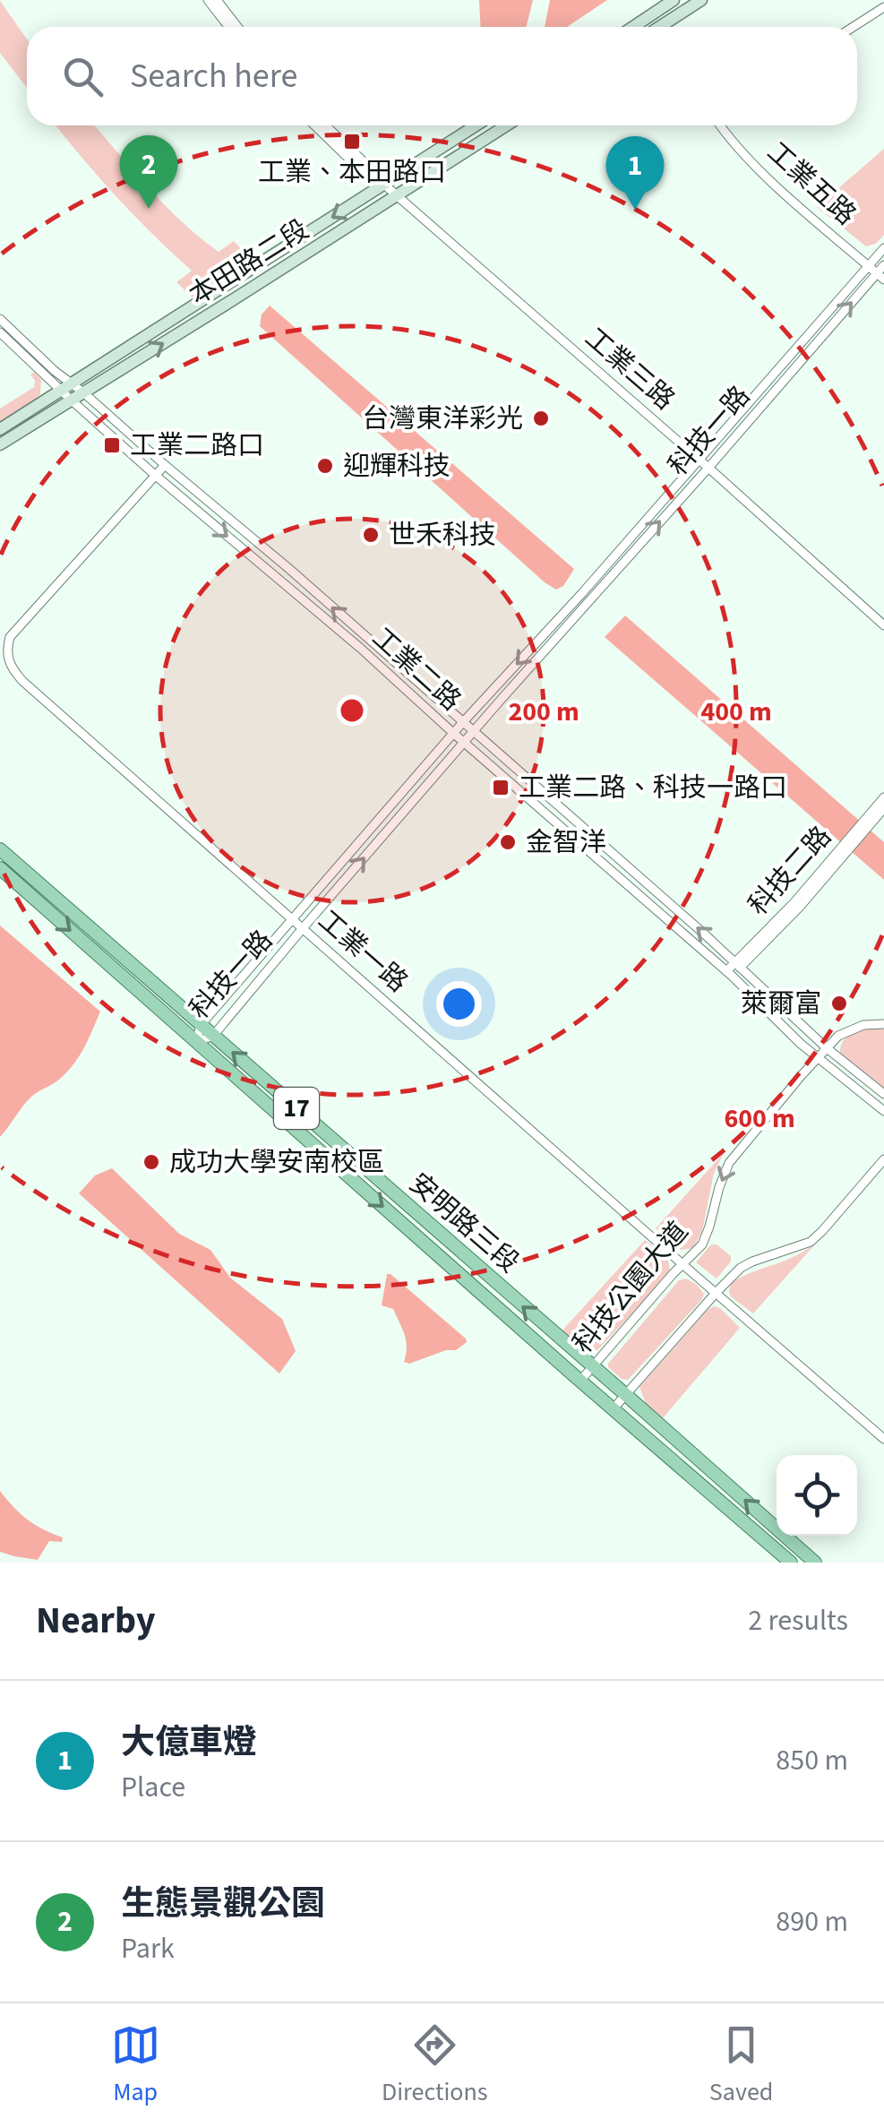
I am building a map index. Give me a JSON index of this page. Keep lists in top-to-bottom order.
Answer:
{
  "streets": {
    "main road": ["17", "安明路三段"],
    "street": [
      "工業五路",
      "本田路二段",
      "工業三路",
      "科技一路",
      "工業二路",
      "科技二路",
      "工業一路",
      "科技公園大道"
    ]
  },
  "crossings": [
    ["工業五路", "科技一路"],
    ["本田路二段", "工業三路"],
    ["本田路二段", "工業二路"],
    ["工業三路", "科技一路"],
    ["科技一路", "工業二路"],
    ["科技一路", "工業一路"],
    ["科技一路", "安明路三段"],
    ["工業二路", "科技二路"],
    ["工業二路", "工業一路"],
    ["工業二路", "科技公園大道"],
    ["工業一路", "科技公園大道"],
    ["安明路三段", "科技公園大道"]
  ],
  "one_way": ["科技公園大道"],
  "places": {
    "transit": ["工業、本田路口", "工業二路口", "工業二路、科技一路口"],
    "other": [
      "台灣東洋彩光",
      "迎輝科技",
      "世禾科技",
      "金智洋",
      "萊爾富",
      "成功大學安南校區"
    ]
  },
  "page": {
    "search": "Search here",
    "pins": ["2", "1"],
    "heading": ["Nearby", "2 results"],
    "list": [
      {
        "mark": "1",
        "name": "大億車燈",
        "note": "Place",
        "value": "850 m"
      },
      {
        "mark": "2",
        "name": "生態景觀公園",
        "note": "Park",
        "value": "890 m"
      }
    ],
    "nav": ["Map", "Directions", "Saved"]
  },
  "rings": ["200 m", "400 m", "600 m"]
}
